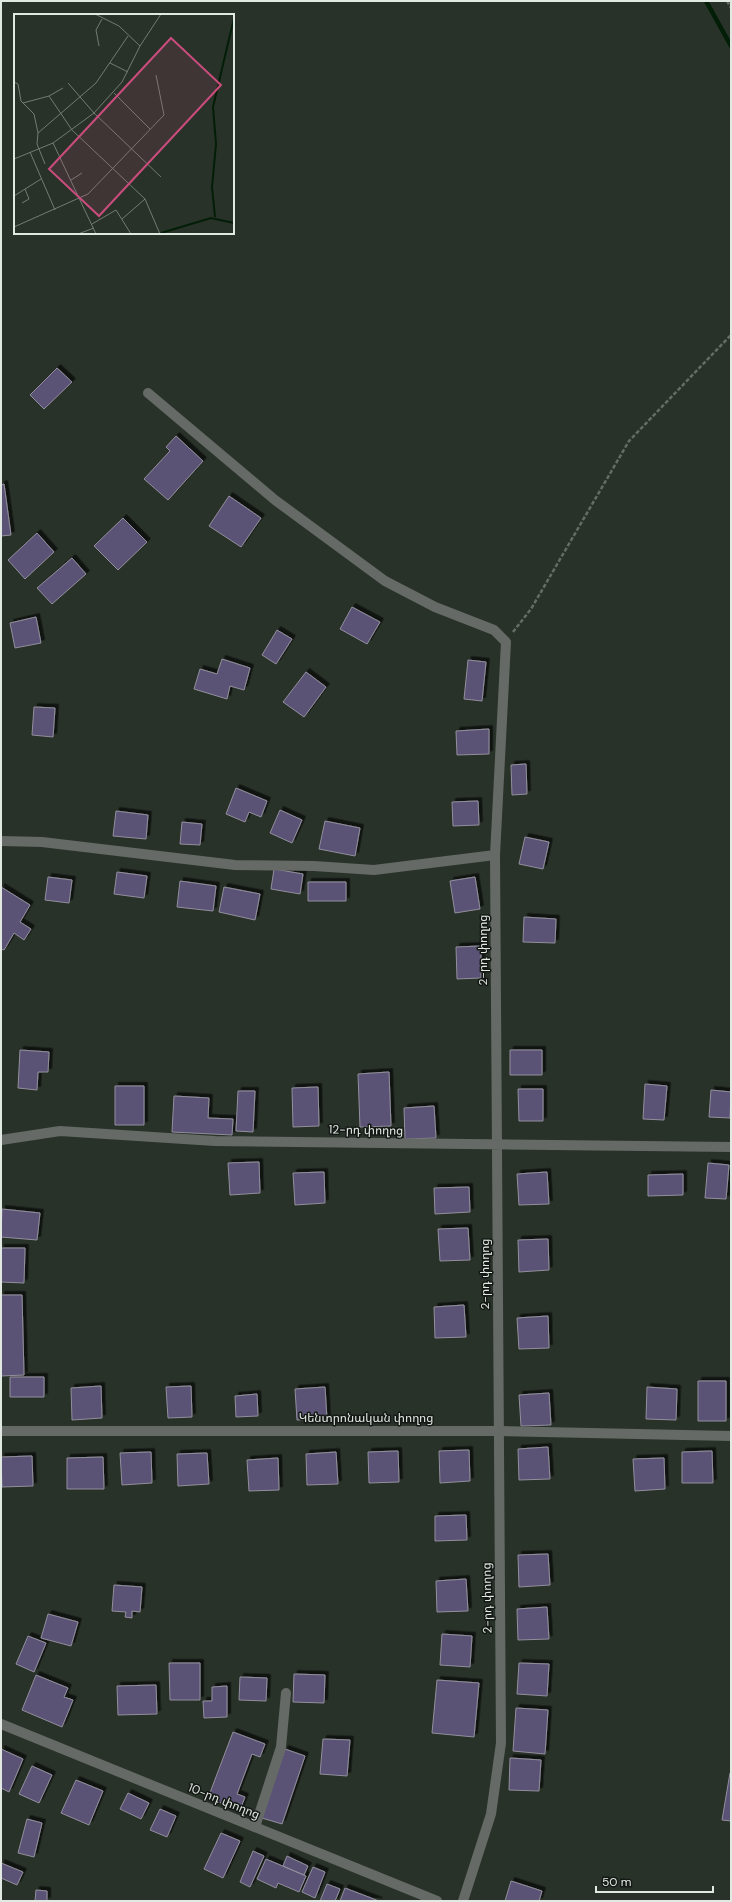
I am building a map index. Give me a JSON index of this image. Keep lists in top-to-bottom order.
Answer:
{
  "streets": {
    "street": [
      "2-րդ փողոց",
      "12-րդ փողոց",
      "Կենտրոնական փողոց",
      "10-րդ փողոց"
    ]
  },
  "crossings": [
    ["2-րդ փողոց", "12-րդ փողոց"],
    ["2-րդ փողոց", "Կենտրոնական փողոց"]
  ],
  "scale_bar": "50 m"
}
